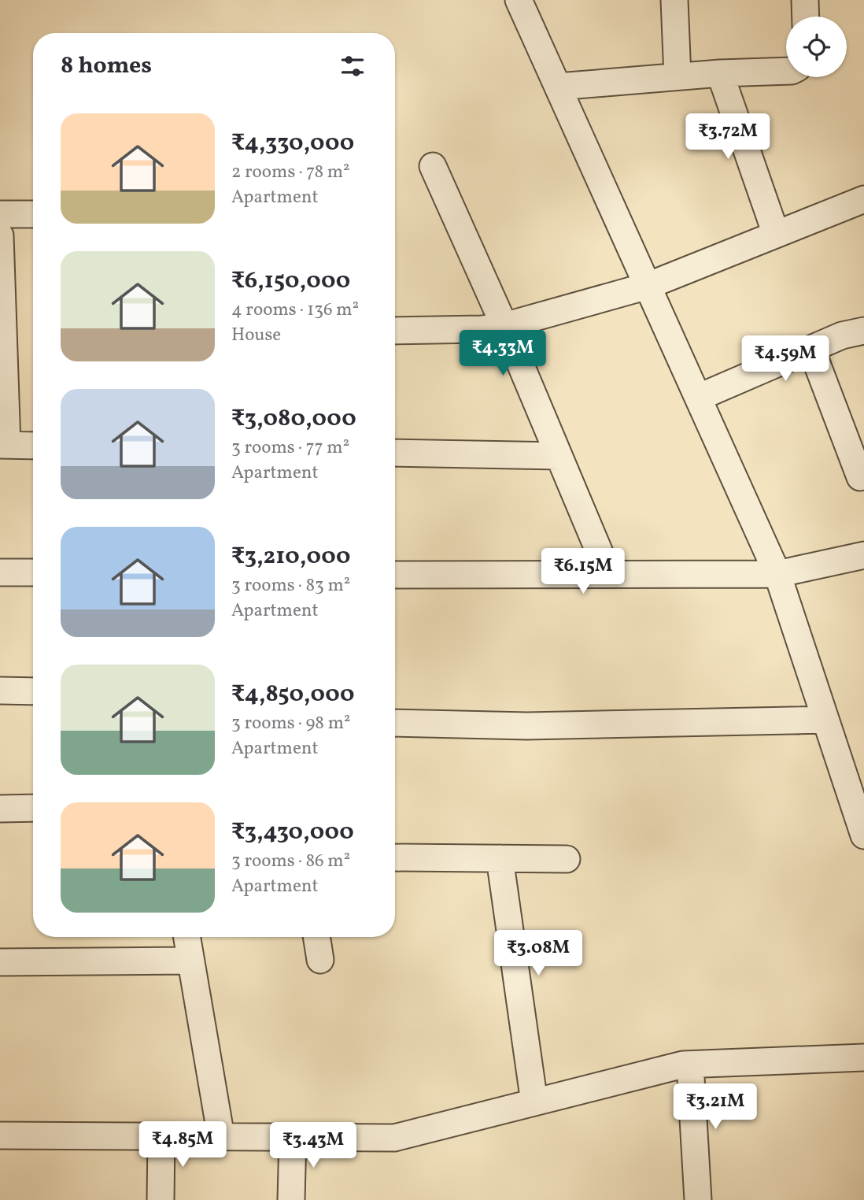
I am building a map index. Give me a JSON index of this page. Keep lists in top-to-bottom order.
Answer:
{
  "page": {
    "heading": "8 homes",
    "list": [
      {
        "name": "₹4,330,000",
        "note": "2 rooms · 78 m² · Apartment"
      },
      {
        "name": "₹6,150,000",
        "note": "4 rooms · 136 m² · House"
      },
      {
        "name": "₹3,080,000",
        "note": "3 rooms · 77 m² · Apartment"
      },
      {
        "name": "₹3,210,000",
        "note": "3 rooms · 83 m² · Apartment"
      },
      {
        "name": "₹4,850,000",
        "note": "3 rooms · 98 m² · Apartment"
      },
      {
        "name": "₹3,430,000",
        "note": "3 rooms · 86 m² · Apartment"
      }
    ],
    "price": [
      "₹3.72M",
      "₹4.33M",
      "₹4.59M",
      "₹6.15M",
      "₹3.08M",
      "₹3.21M",
      "₹4.85M",
      "₹3.43M"
    ]
  }
}
